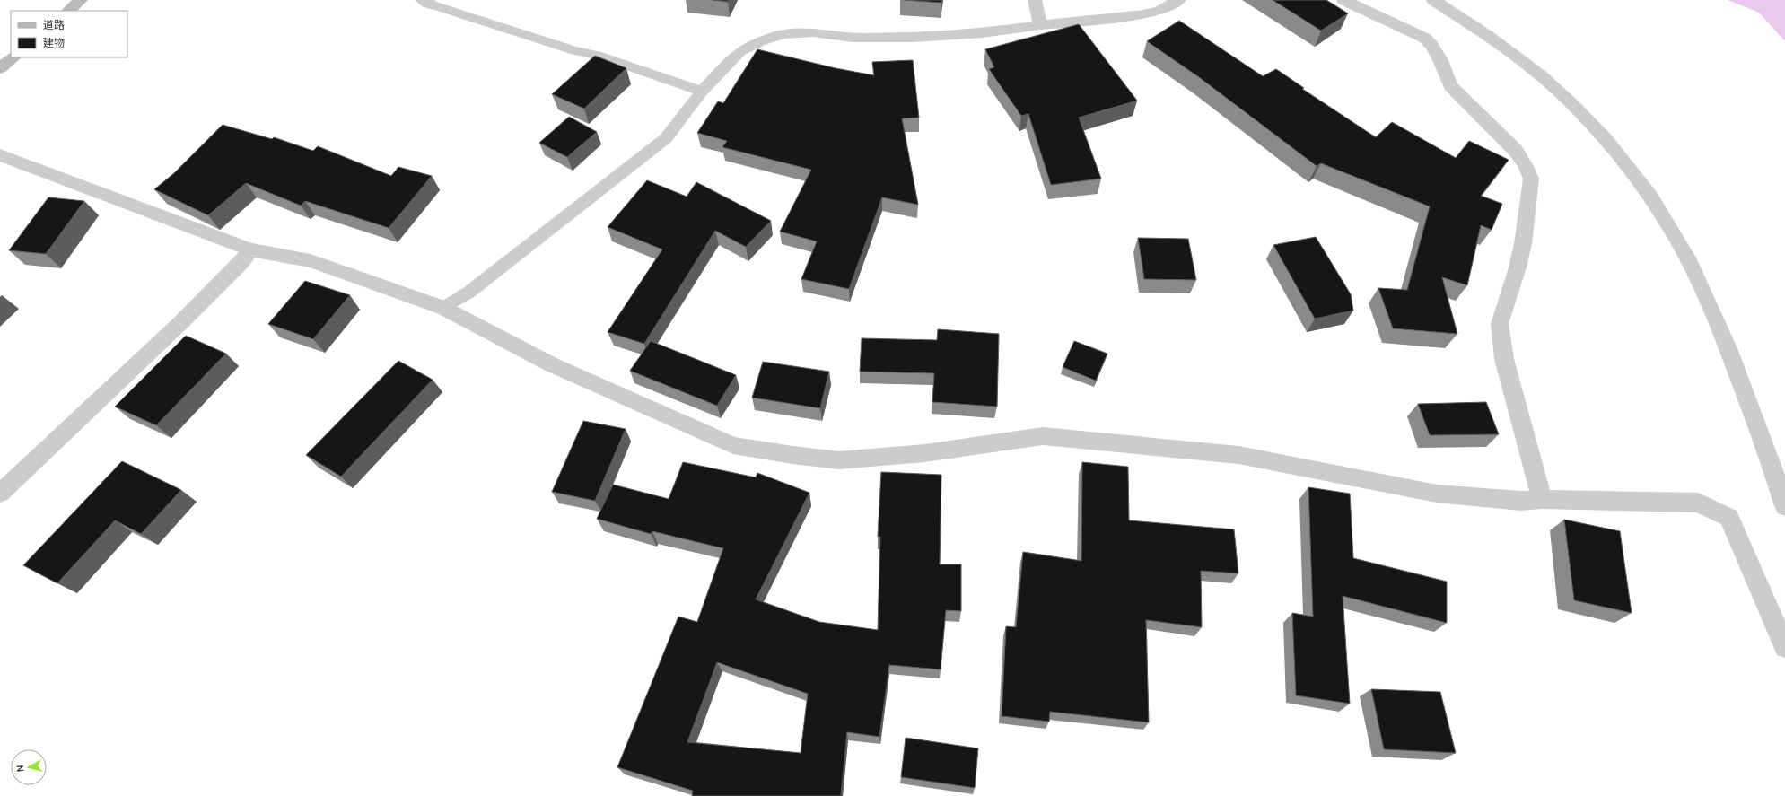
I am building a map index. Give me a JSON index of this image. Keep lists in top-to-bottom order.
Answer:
{
  "legend": ["道路", "建物"],
  "north": "left"
}
